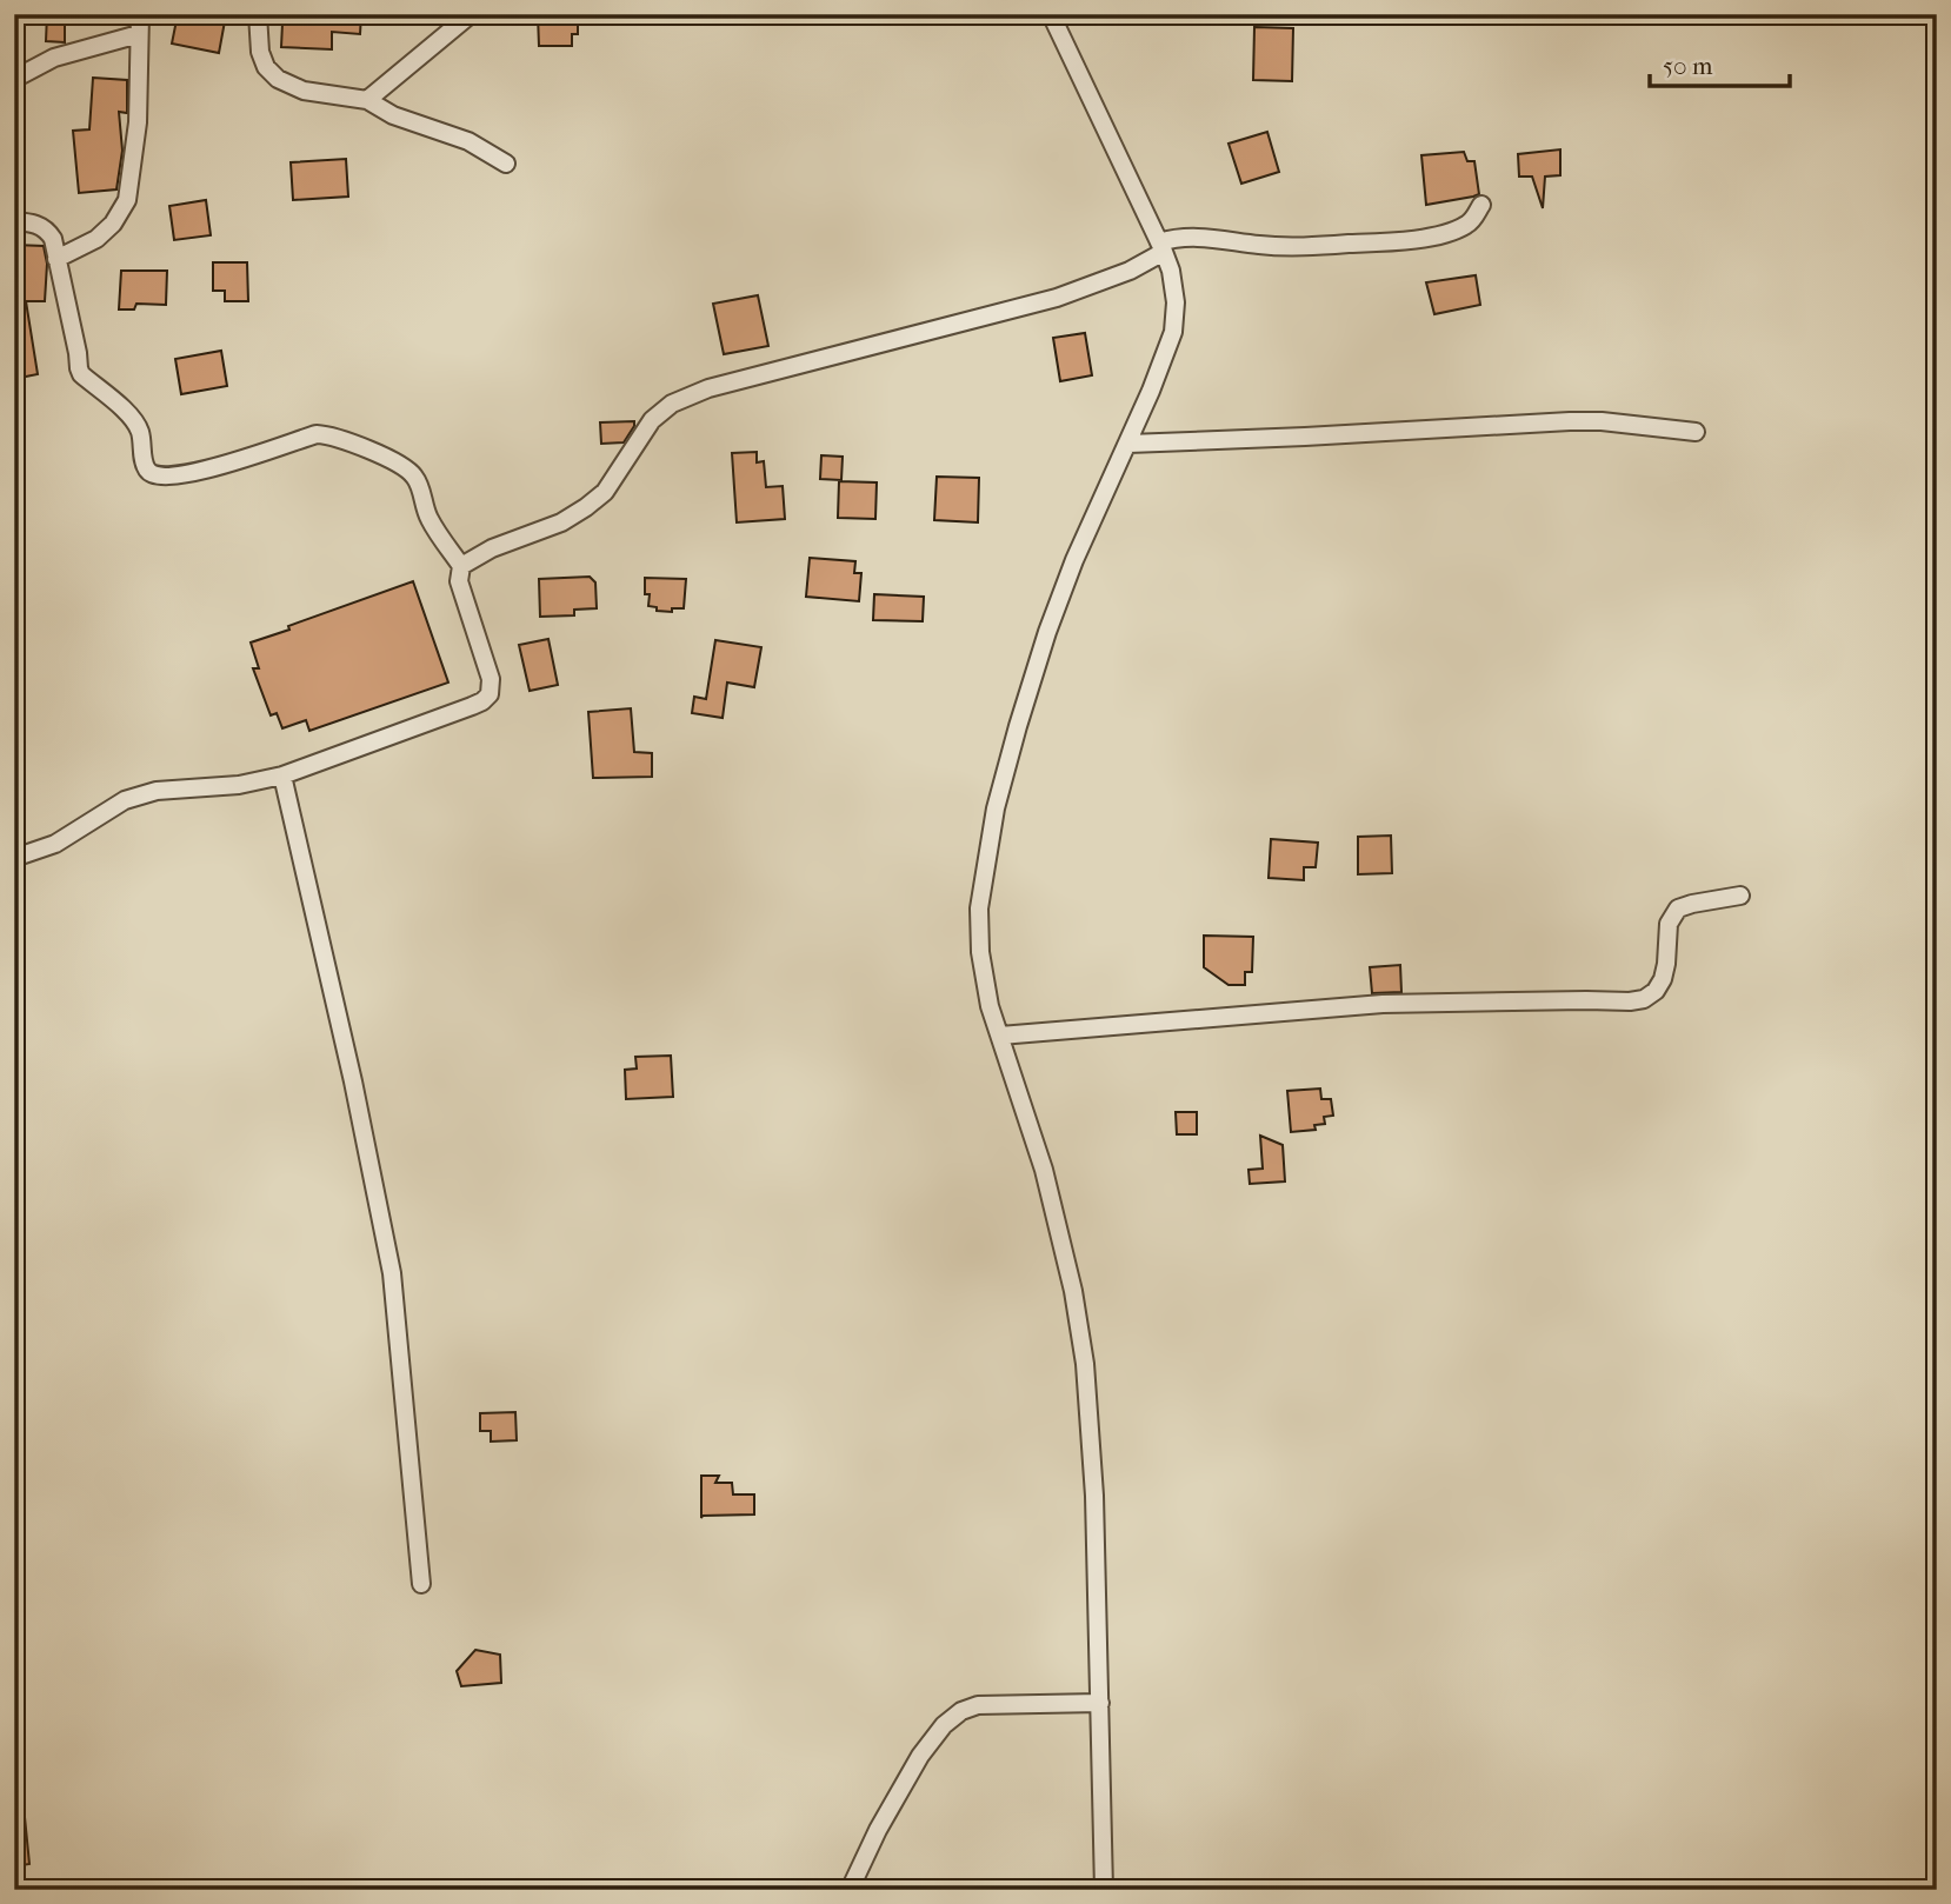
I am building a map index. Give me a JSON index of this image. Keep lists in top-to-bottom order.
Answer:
{
  "scale_bar": "50 m"
}
